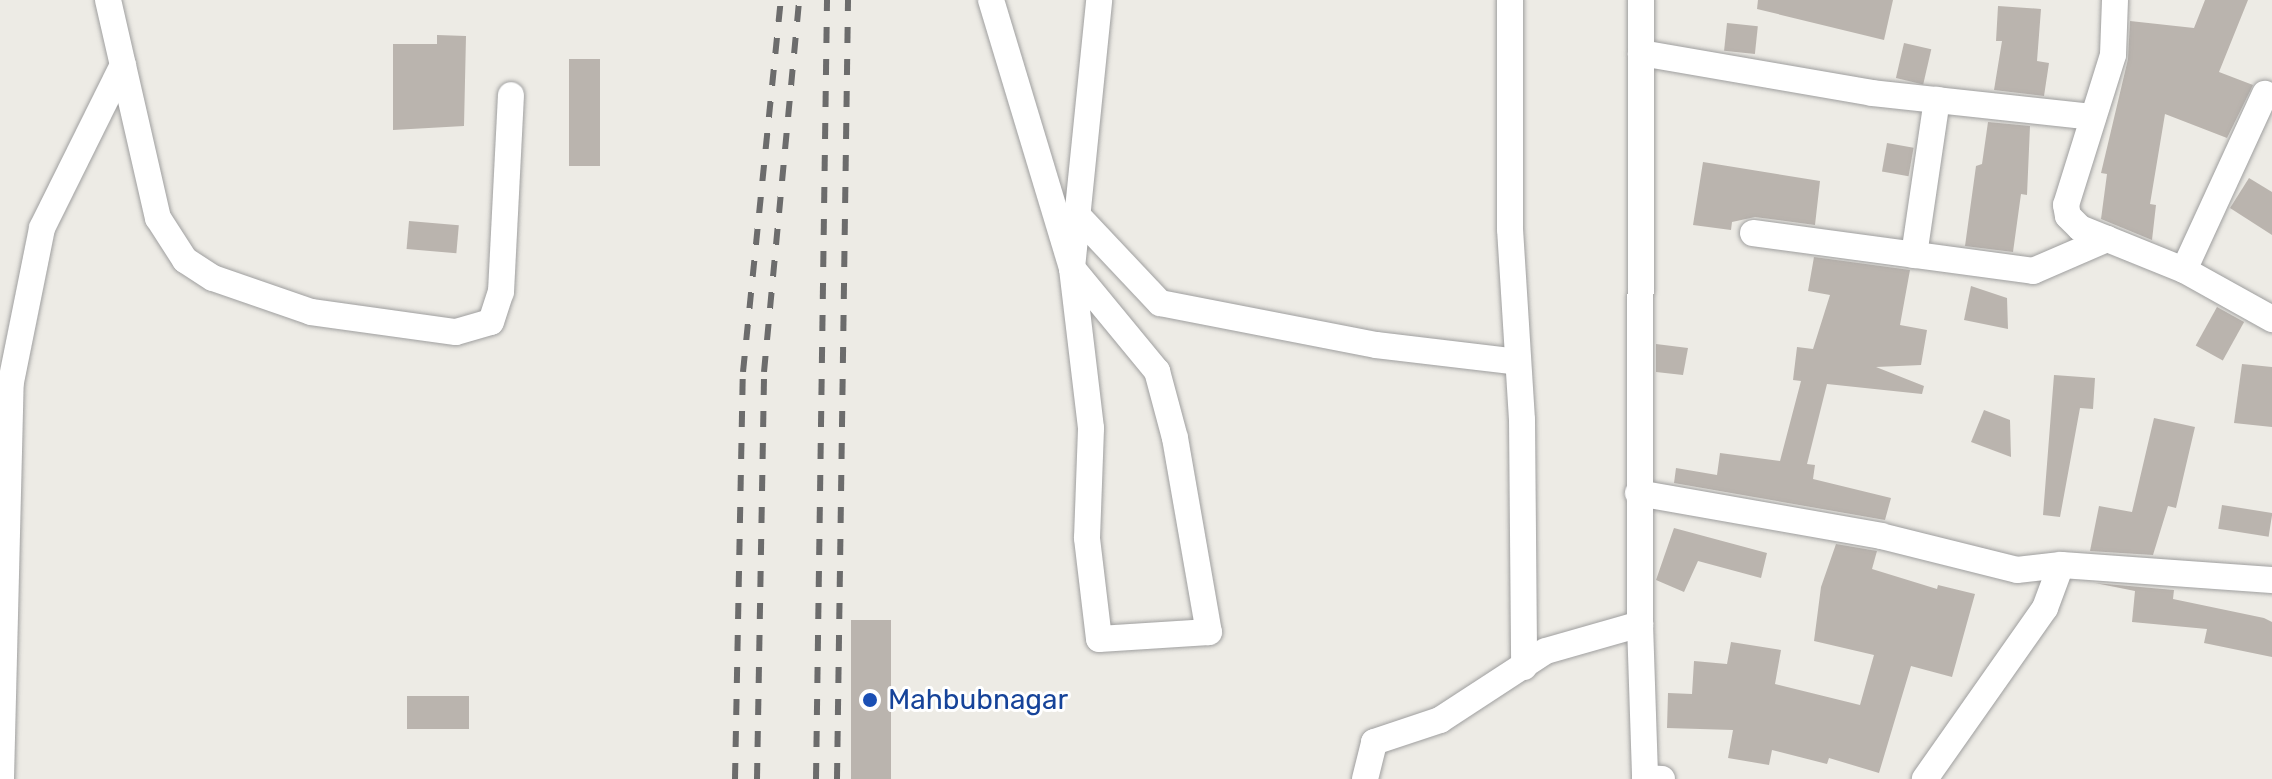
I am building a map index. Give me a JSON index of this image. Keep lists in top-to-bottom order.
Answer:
{
  "places": ["Mahbubnagar"]
}
